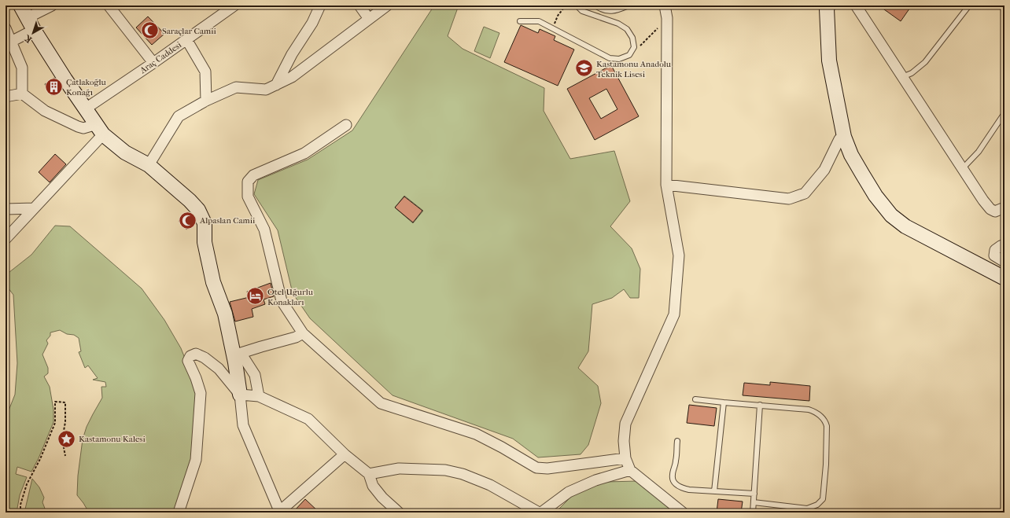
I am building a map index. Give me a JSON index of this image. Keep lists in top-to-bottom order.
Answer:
{
  "streets": {
    "street": ["Araç Caddesi"]
  },
  "places": {
    "mosque": ["Saraçlar Camii", "Alpaslan Camii"],
    "school or university": ["Kastamonu Anadolu Teknik Lisesi"],
    "building": ["Çatlakoğlu Konağı"],
    "hotel": ["Otel Uğurlu Konakları"],
    "place": ["Kastamonu Kalesi"]
  },
  "north": "bottom left"
}
